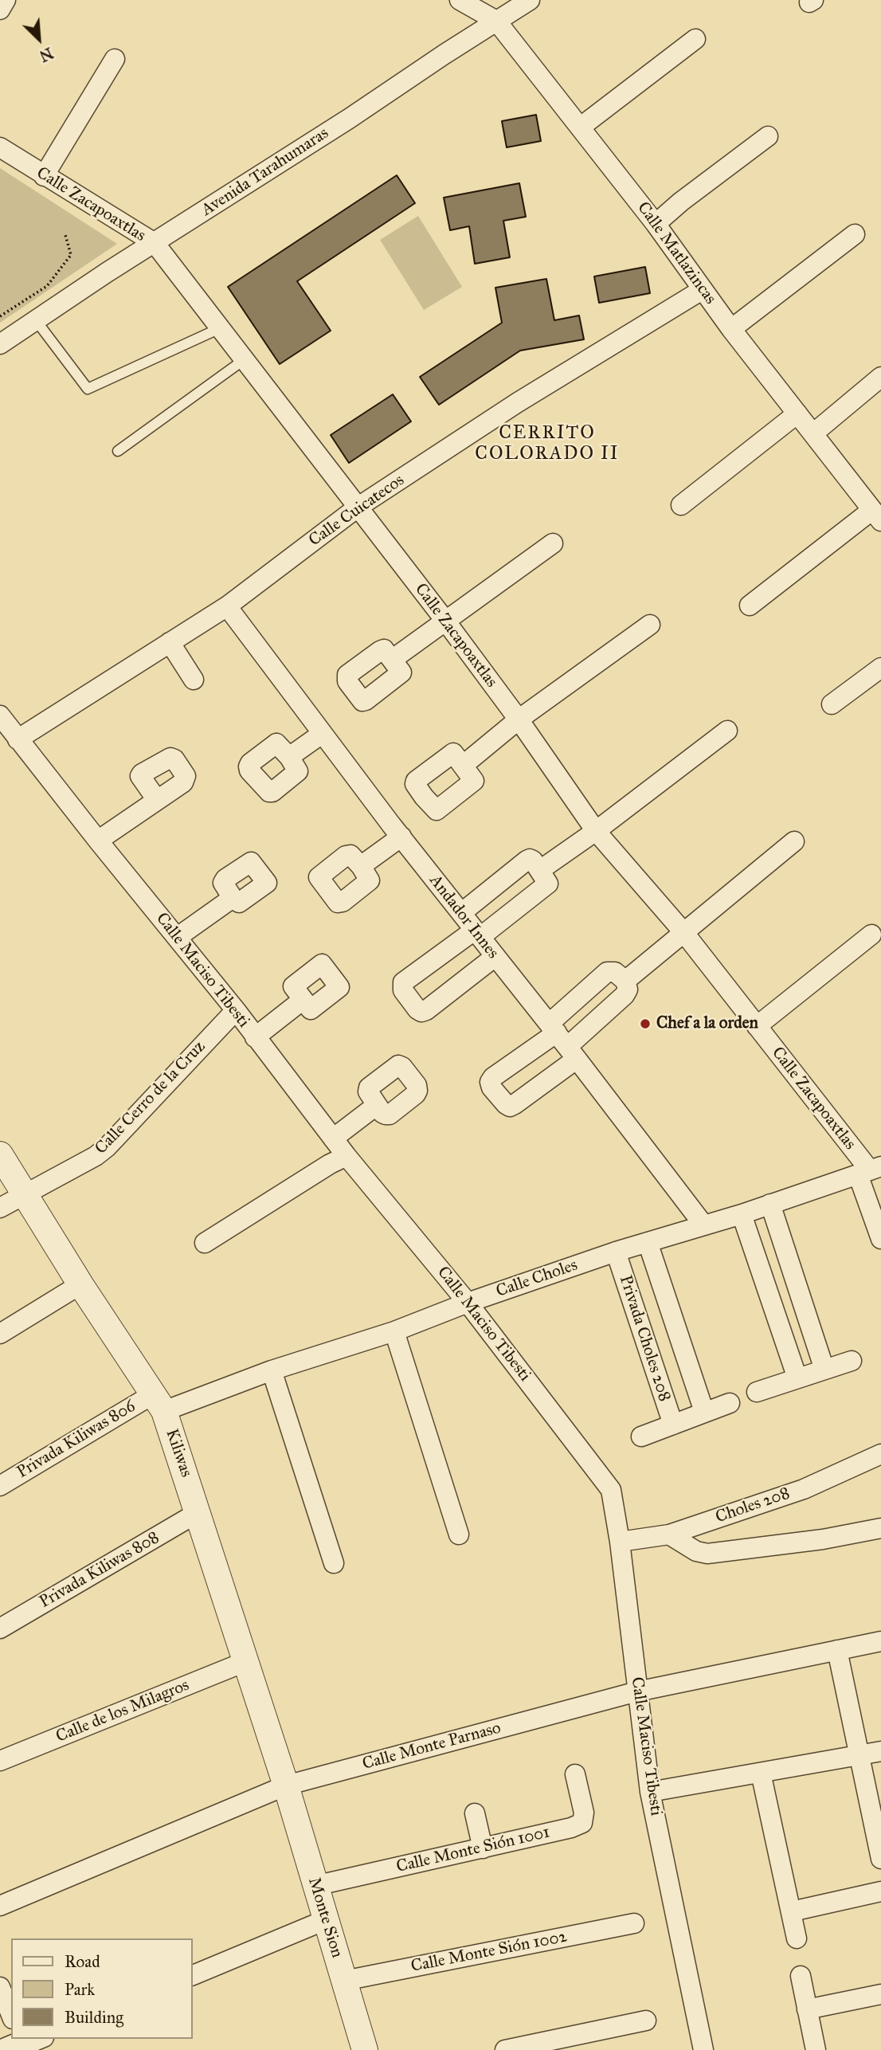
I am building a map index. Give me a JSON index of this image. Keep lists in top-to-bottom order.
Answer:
{
  "streets": {
    "street": [
      "Avenida Tarahumaras",
      "Calle Zacapoaxtlas",
      "Calle Matlazincas",
      "Calle Cuicatecos",
      "Andador Innes",
      "Calle Maciso Tibesti",
      "Calle Cerro de la Cruz",
      "Calle Choles",
      "Privada Choles 208",
      "Privada Kiliwas 806",
      "Kiliwas",
      "Choles 208",
      "Privada Kiliwas 808",
      "Calle de los Milagros",
      "Calle Monte Parnaso",
      "Calle Monte Sión 1001",
      "Monte Sion",
      "Calle Monte Sión 1002"
    ]
  },
  "crossings": [
    ["Avenida Tarahumaras", "Calle Zacapoaxtlas"],
    ["Avenida Tarahumaras", "Calle Matlazincas"],
    ["Calle Zacapoaxtlas", "Calle Cuicatecos"],
    ["Calle Zacapoaxtlas", "Calle Choles"],
    ["Calle Matlazincas", "Calle Cuicatecos"],
    ["Calle Cuicatecos", "Andador Innes"],
    ["Calle Cuicatecos", "Calle Maciso Tibesti"],
    ["Andador Innes", "Calle Choles"],
    ["Calle Maciso Tibesti", "Calle Cerro de la Cruz"],
    ["Calle Maciso Tibesti", "Calle Choles"],
    ["Calle Maciso Tibesti", "Choles 208"],
    ["Calle Maciso Tibesti", "Calle Monte Parnaso"],
    ["Calle Cerro de la Cruz", "Kiliwas"],
    ["Calle Choles", "Privada Choles 208"],
    ["Calle Choles", "Privada Kiliwas 806"],
    ["Calle Choles", "Kiliwas"],
    ["Privada Kiliwas 806", "Kiliwas"],
    ["Kiliwas", "Privada Kiliwas 808"],
    ["Kiliwas", "Calle de los Milagros"],
    ["Kiliwas", "Calle Monte Parnaso"],
    ["Kiliwas", "Monte Sion"],
    ["Calle Monte Parnaso", "Monte Sion"],
    ["Calle Monte Sión 1001", "Monte Sion"],
    ["Monte Sion", "Calle Monte Sión 1002"]
  ],
  "districts": ["CERRITO COLORADO II"],
  "places": ["Chef a la orden"],
  "legend": ["Road", "Park", "Building"],
  "north": "bottom right"
}
